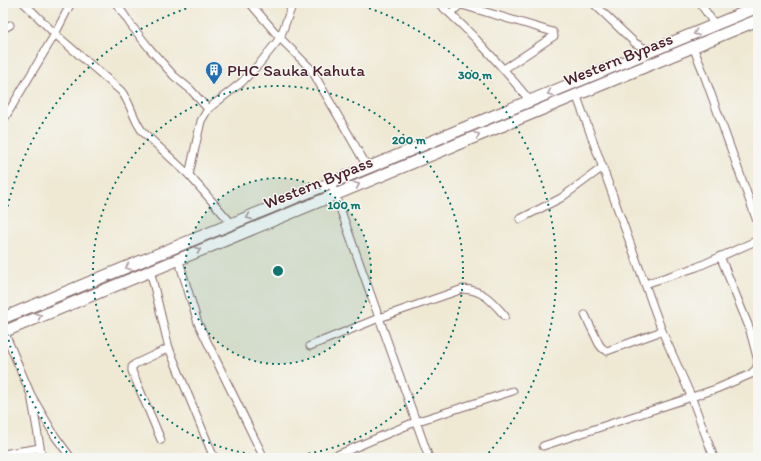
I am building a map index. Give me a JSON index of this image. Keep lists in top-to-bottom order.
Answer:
{
  "streets": {
    "main road": ["Western Bypass"]
  },
  "places": {
    "building": ["PHC Sauka Kahuta"]
  },
  "rings": ["300 m", "200 m", "100 m"]
}
